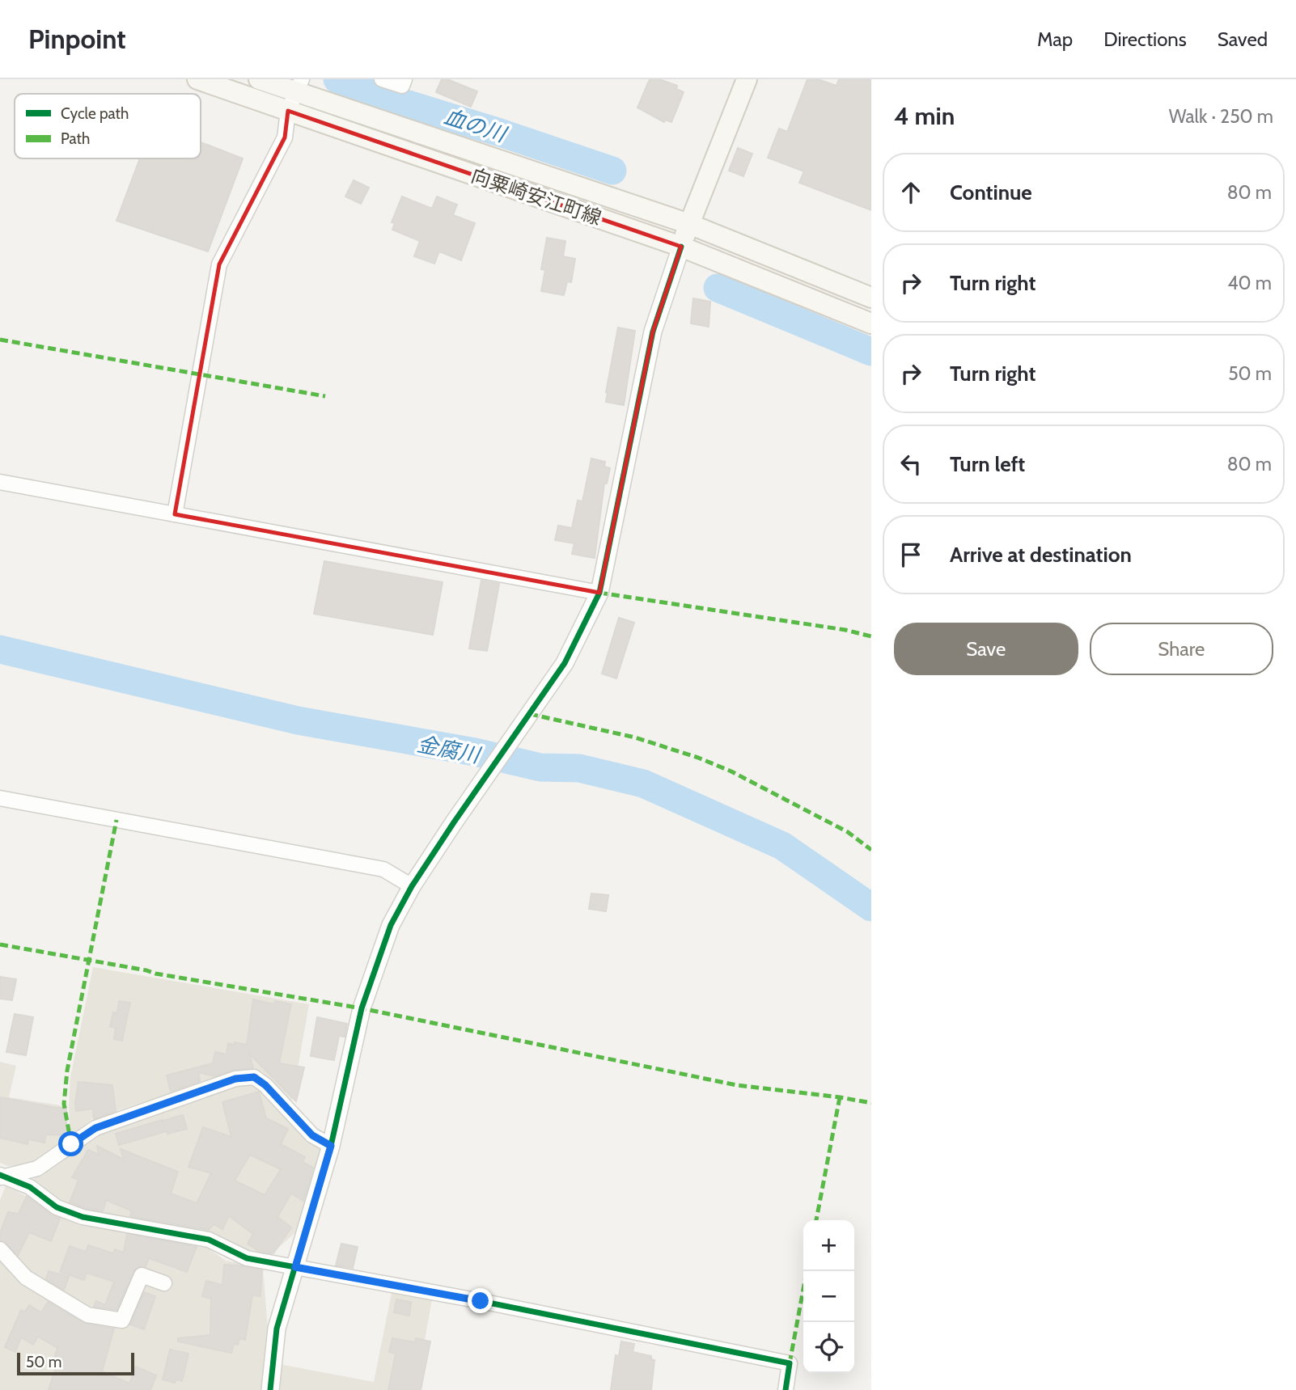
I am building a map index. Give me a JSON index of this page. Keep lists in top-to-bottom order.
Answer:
{
  "streets": {
    "main road": ["向粟崎安江町線"]
  },
  "water": ["血の川", "金腐川"],
  "legend": ["Cycle path", "Path"],
  "scale_bar": "50 m",
  "page": {
    "header": "Pinpoint",
    "nav": ["Map", "Directions", "Saved"],
    "heading": ["4 min", "Walk · 250 m"],
    "list": [
      ["Continue", "80 m"],
      ["Turn right", "40 m"],
      ["Turn right", "50 m"],
      ["Turn left", "80 m"],
      "Arrive at destination"
    ],
    "buttons": ["Save", "Share"],
    "map_buttons": ["+", "−"],
    "scale": "50 m"
  }
}
